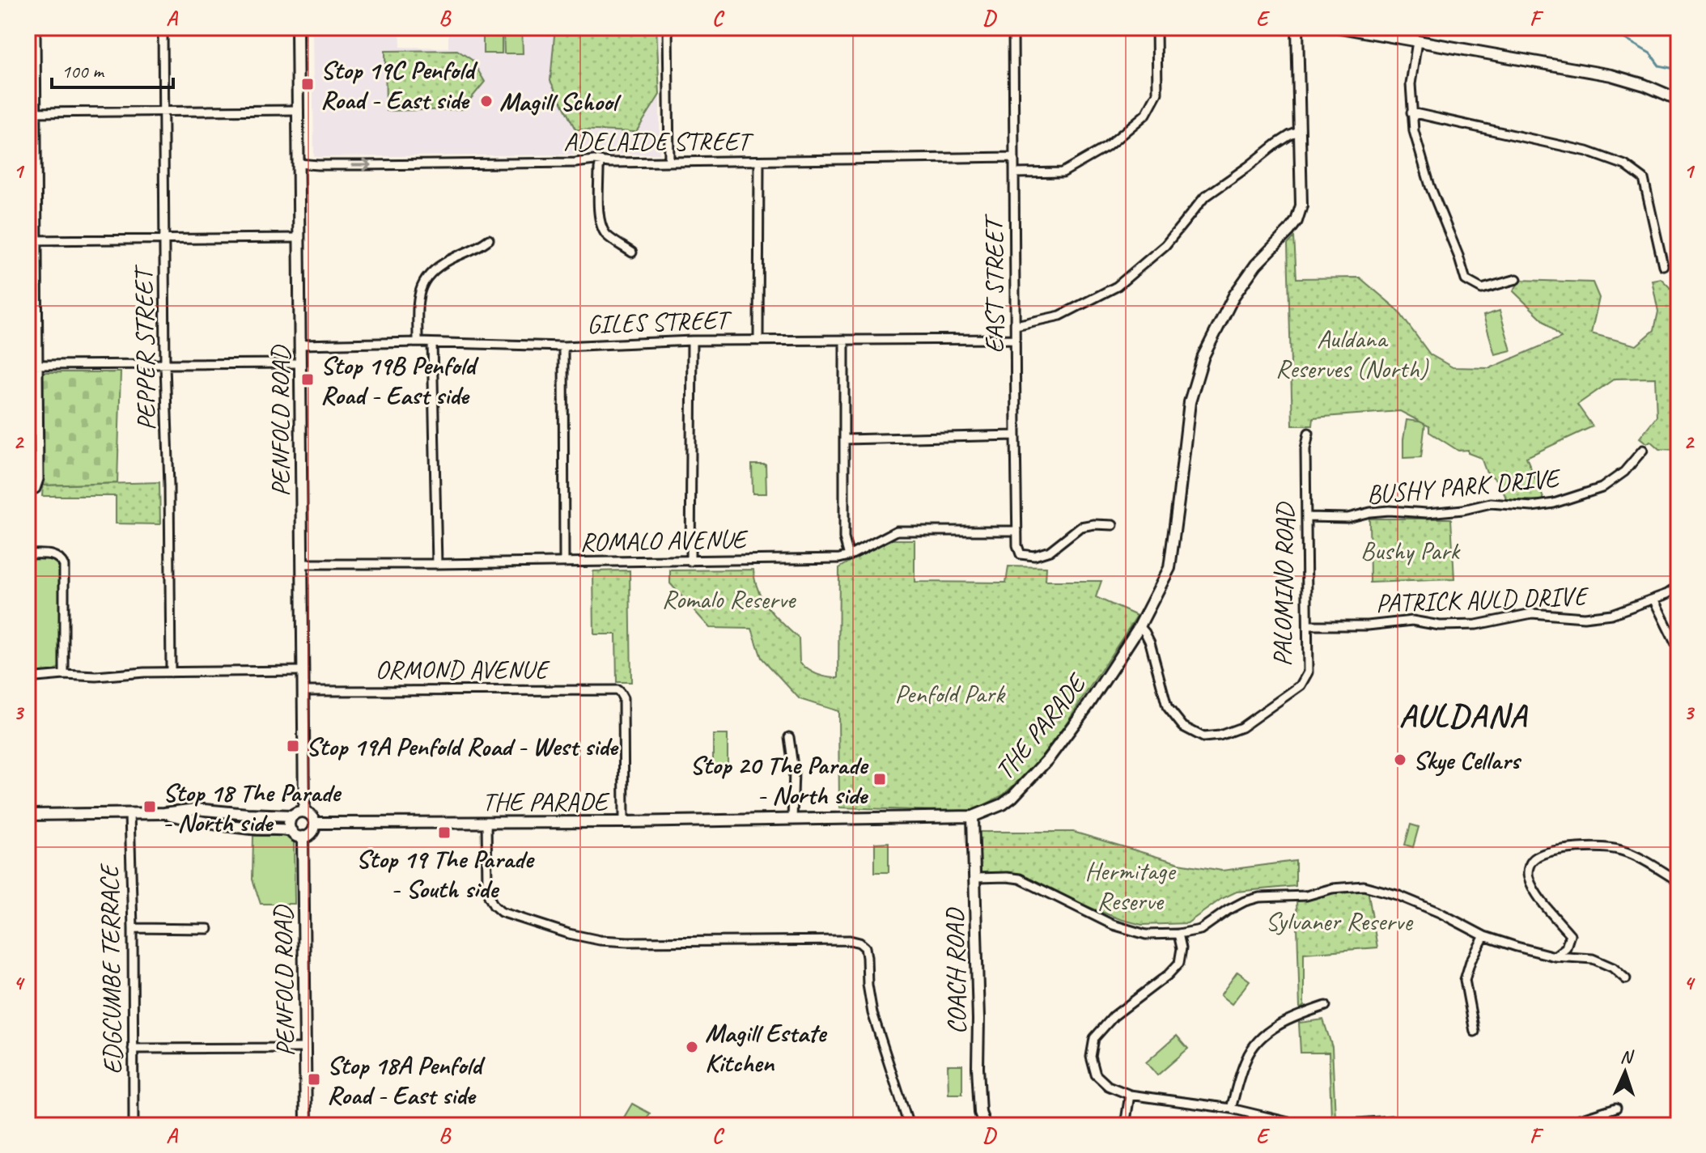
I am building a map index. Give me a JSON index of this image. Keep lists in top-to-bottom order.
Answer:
{
  "streets": {
    "main road": ["PENFOLD ROAD", "THE PARADE", "COACH ROAD"],
    "street": [
      "ADELAIDE STREET",
      "EAST STREET",
      "GILES STREET",
      "PEPPER STREET",
      "BUSHY PARK DRIVE",
      "ROMALO AVENUE",
      "PALOMINO ROAD",
      "PATRICK AULD DRIVE",
      "ORMOND AVENUE",
      "EDGCUMBE TERRACE"
    ]
  },
  "crossings": [
    ["ADELAIDE STREET", "EAST STREET"],
    ["ADELAIDE STREET", "PENFOLD ROAD"],
    ["EAST STREET", "GILES STREET"],
    ["EAST STREET", "ROMALO AVENUE"],
    ["GILES STREET", "PENFOLD ROAD"],
    ["PENFOLD ROAD", "ROMALO AVENUE"],
    ["PENFOLD ROAD", "ORMOND AVENUE"],
    ["PENFOLD ROAD", "THE PARADE"],
    ["BUSHY PARK DRIVE", "PALOMINO ROAD"],
    ["PALOMINO ROAD", "PATRICK AULD DRIVE"],
    ["PALOMINO ROAD", "THE PARADE"],
    ["ORMOND AVENUE", "THE PARADE"],
    ["THE PARADE", "COACH ROAD"]
  ],
  "one_way": ["ADELAIDE STREET"],
  "districts": ["AULDANA"],
  "parks": [
    "Auldana Reserves (North)",
    "Bushy Park",
    "Romalo Reserve",
    "Penfold Park",
    "Hermitage Reserve",
    "Sylvaner Reserve"
  ],
  "places": {
    "transit": [
      "Stop 19C Penfold Road - East side",
      "Stop 19B Penfold Road - East side",
      "Stop 19A Penfold Road - West side",
      "Stop 20 The Parade - North side",
      "Stop 18 The Parade - North side",
      "Stop 19 The Parade - South side",
      "Stop 18A Penfold Road - East side"
    ],
    "other": ["Magill School", "Skye Cellars", "Magill Estate Kitchen"]
  },
  "scale_bar": "100 m",
  "north": "top",
  "grid": {
    "columns": [
      "A",
      "B",
      "C",
      "D",
      "E",
      "F"
    ],
    "rows": [
      "1",
      "2",
      "3",
      "4"
    ]
  }
}
